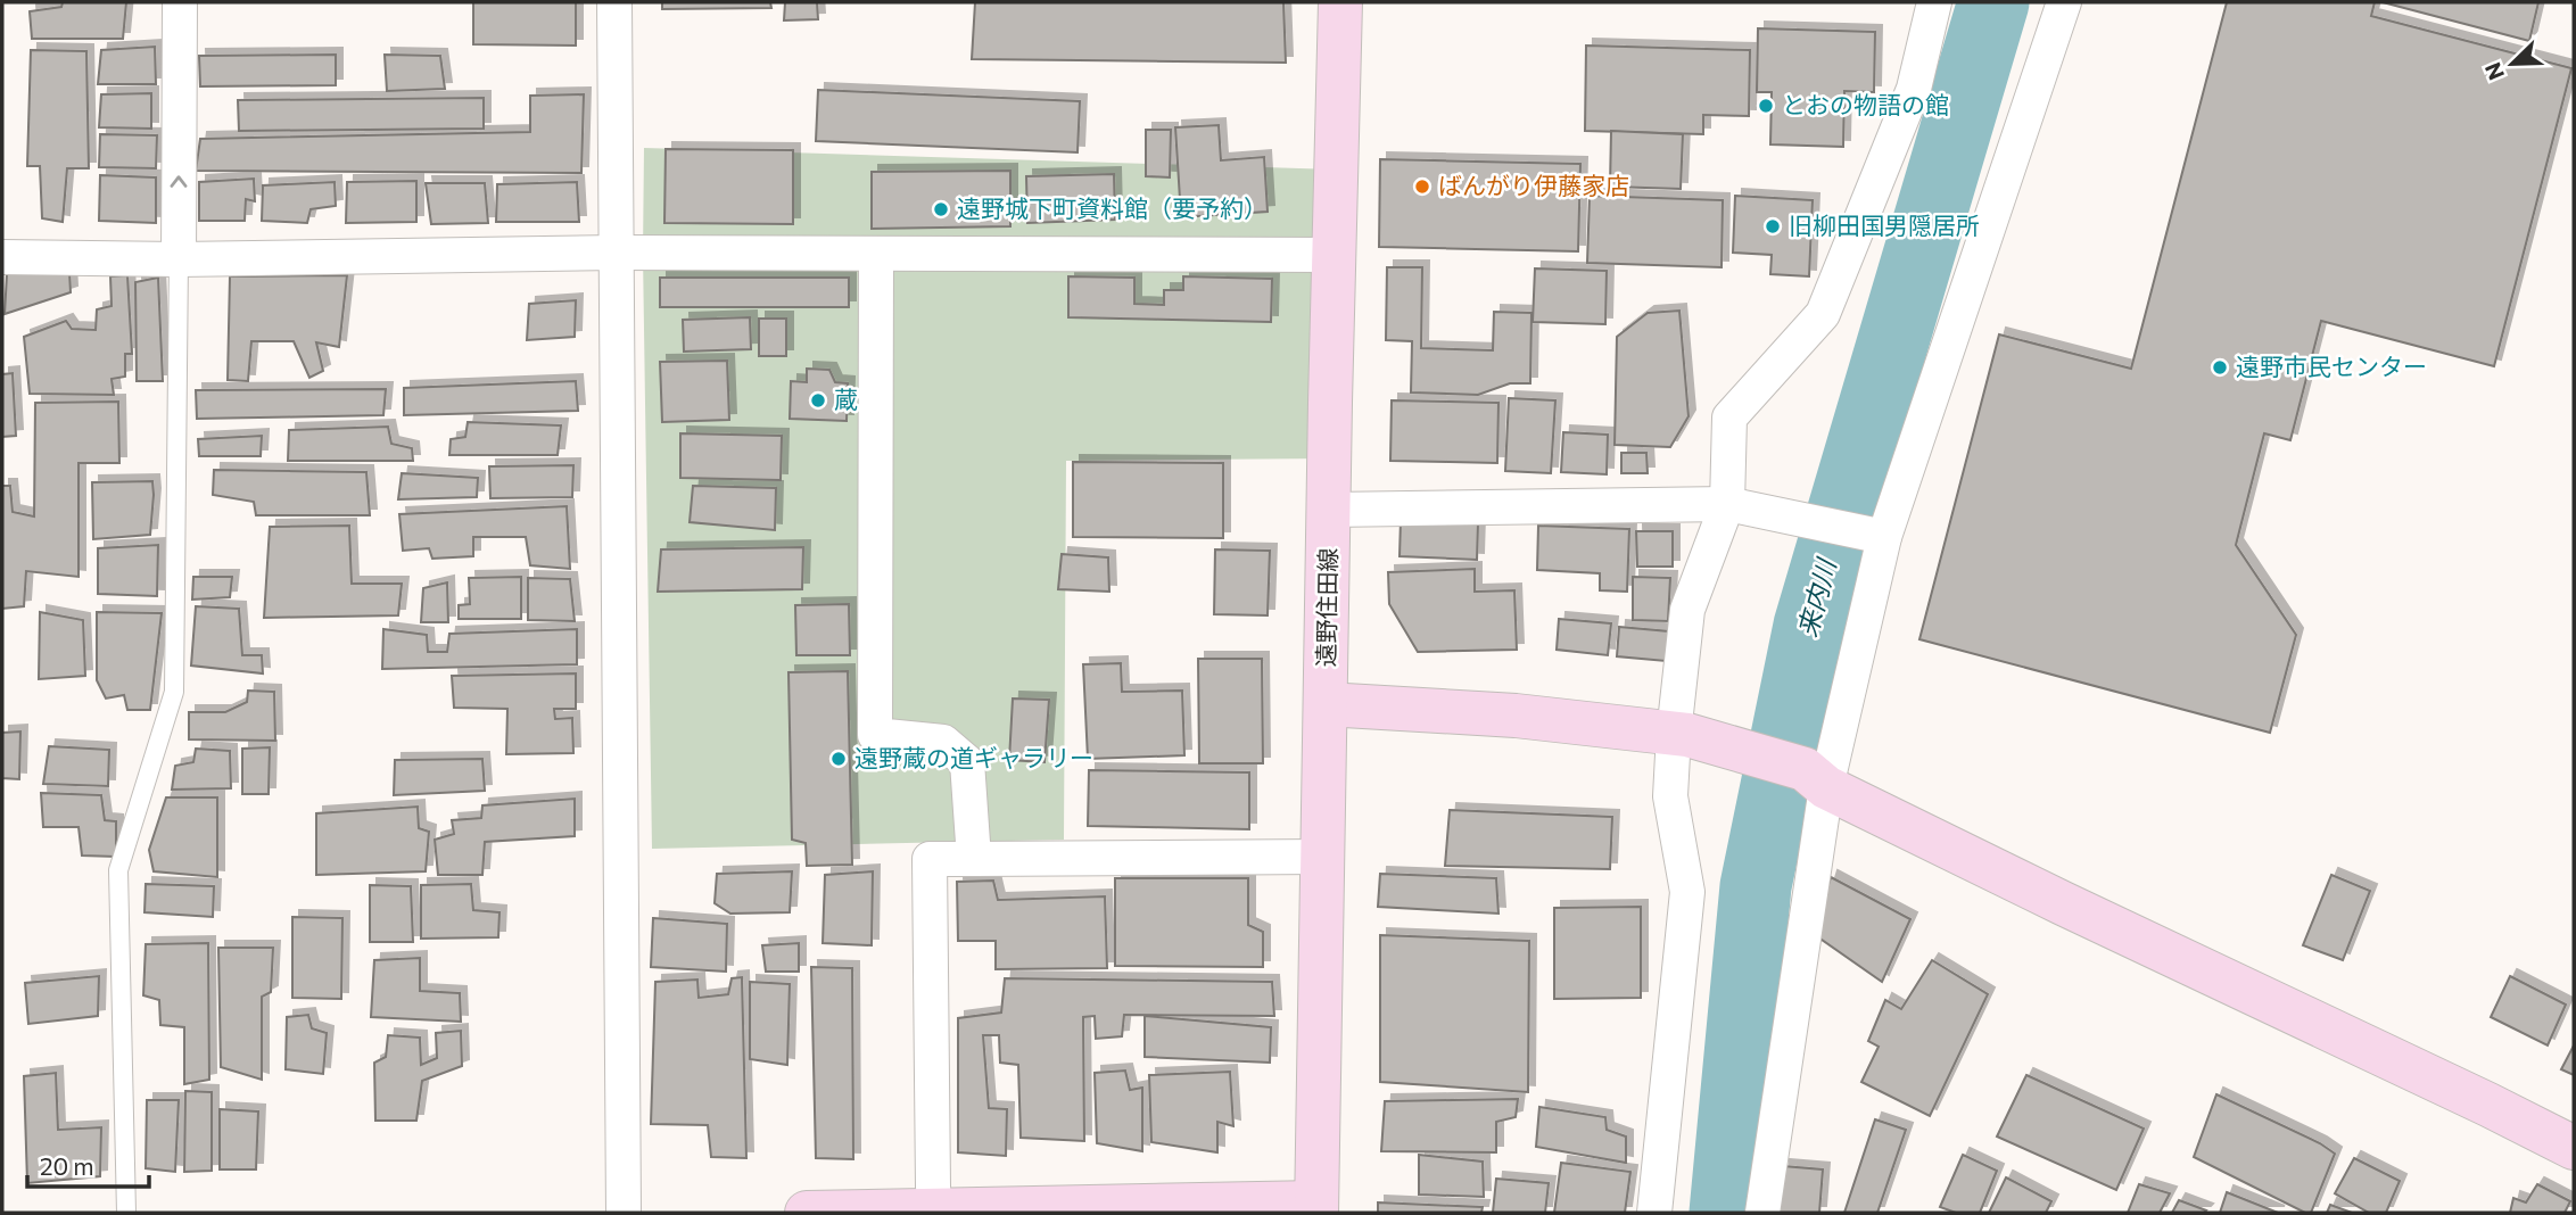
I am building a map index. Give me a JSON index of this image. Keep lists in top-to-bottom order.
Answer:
{
  "streets": {
    "street": ["遠野住田線"]
  },
  "water": ["来内川"],
  "places": [
    "とおの物語の館",
    "ばんがり伊藤家店",
    "遠野城下町資料館（要予約）",
    "旧柳田国男隠居所",
    "遠野市民センター",
    "蔵",
    "遠野蔵の道ギャラリー"
  ],
  "scale_bar": "20 m",
  "north": "bottom left"
}
